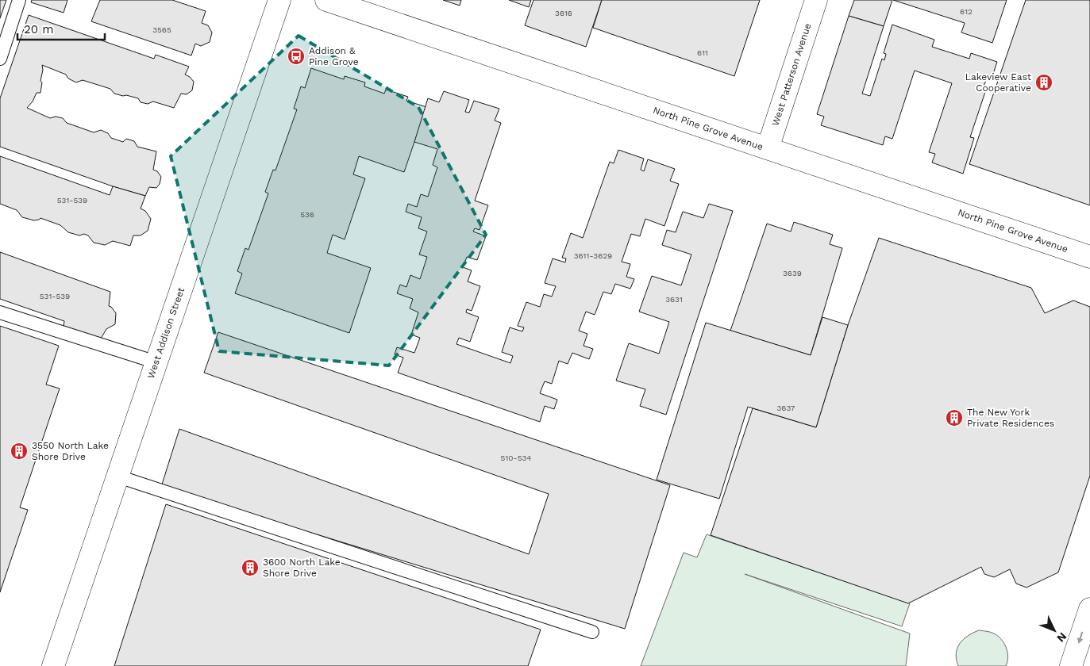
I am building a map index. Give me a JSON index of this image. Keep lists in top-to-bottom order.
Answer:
{
  "streets": {
    "street": ["West Patterson Avenue", "North Pine Grove Avenue", "West Addison Street"]
  },
  "crossings": [
    ["West Patterson Avenue", "North Pine Grove Avenue"]
  ],
  "places": {
    "bus stop": ["Addison & Pine Grove"],
    "building": [
      "Lakeview East Cooperative",
      "The New York Private Residences",
      "3550 North Lake Shore Drive",
      "3600 North Lake Shore Drive"
    ]
  },
  "house_numbers": [
    "612",
    "3616",
    "3565",
    "611",
    "531-539",
    "536",
    "3611-3629",
    "3639",
    "531-539",
    "3631",
    "3637",
    "510-534"
  ],
  "scale_bar": "20 m",
  "north": "bottom right"
}
